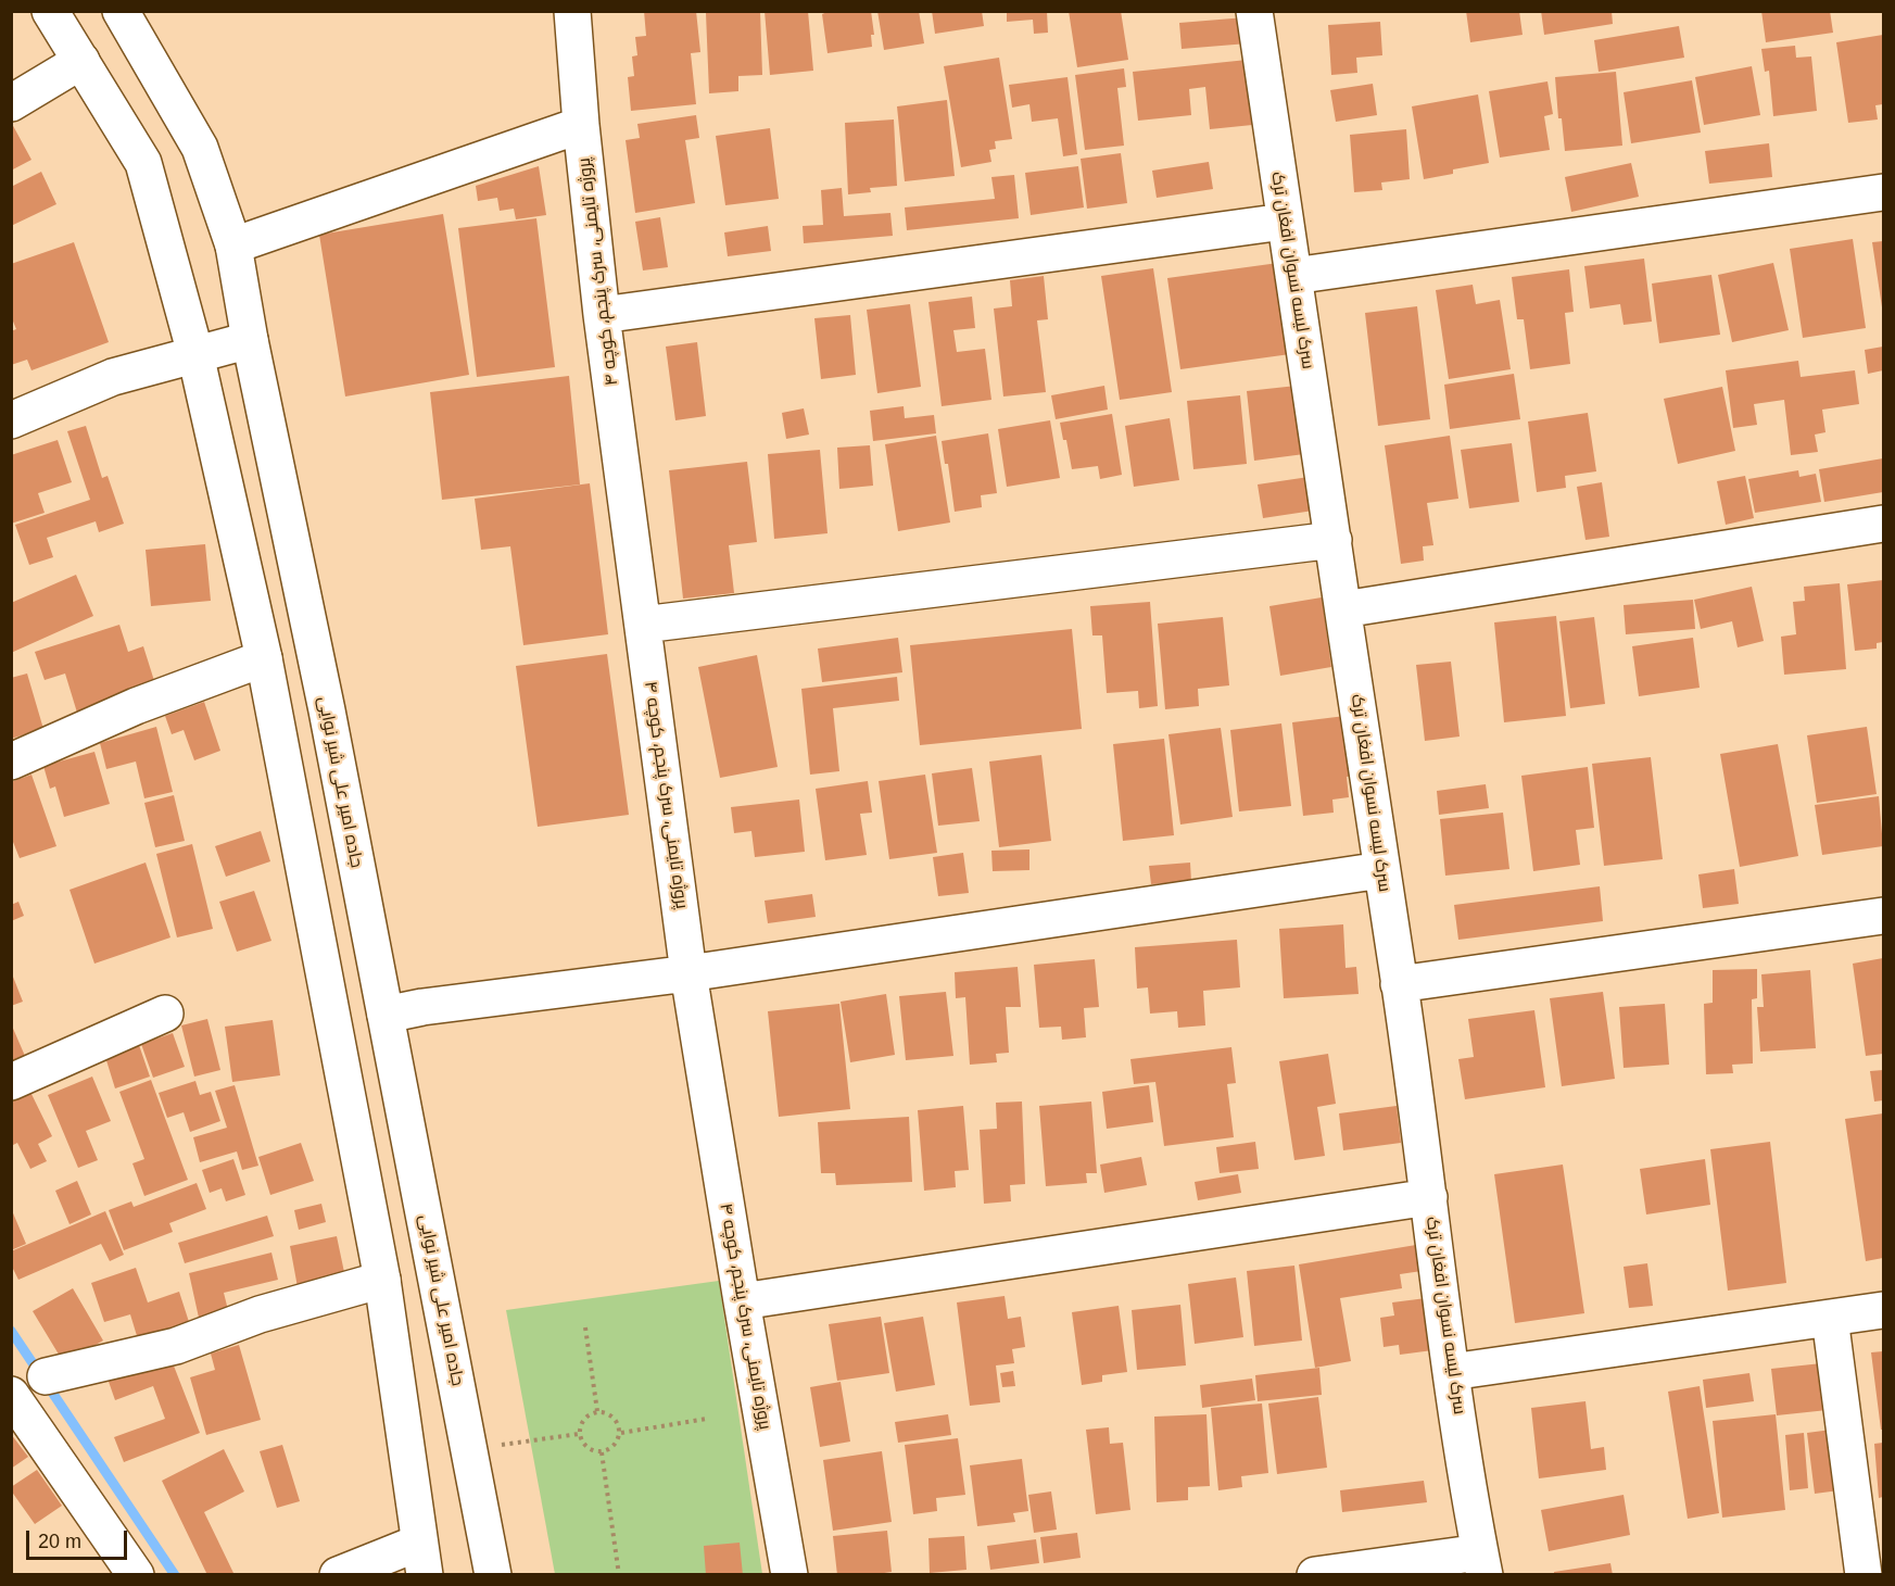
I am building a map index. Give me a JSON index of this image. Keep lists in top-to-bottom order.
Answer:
{
  "streets": {
    "street": ["سرک لیسه نسوان افغان‌ ترک", "پروژه تایمنی، سرک پنجم، کوچه ۴", "جاده امیر علی شیر نوایی"]
  },
  "scale_bar": "20 m"
}
